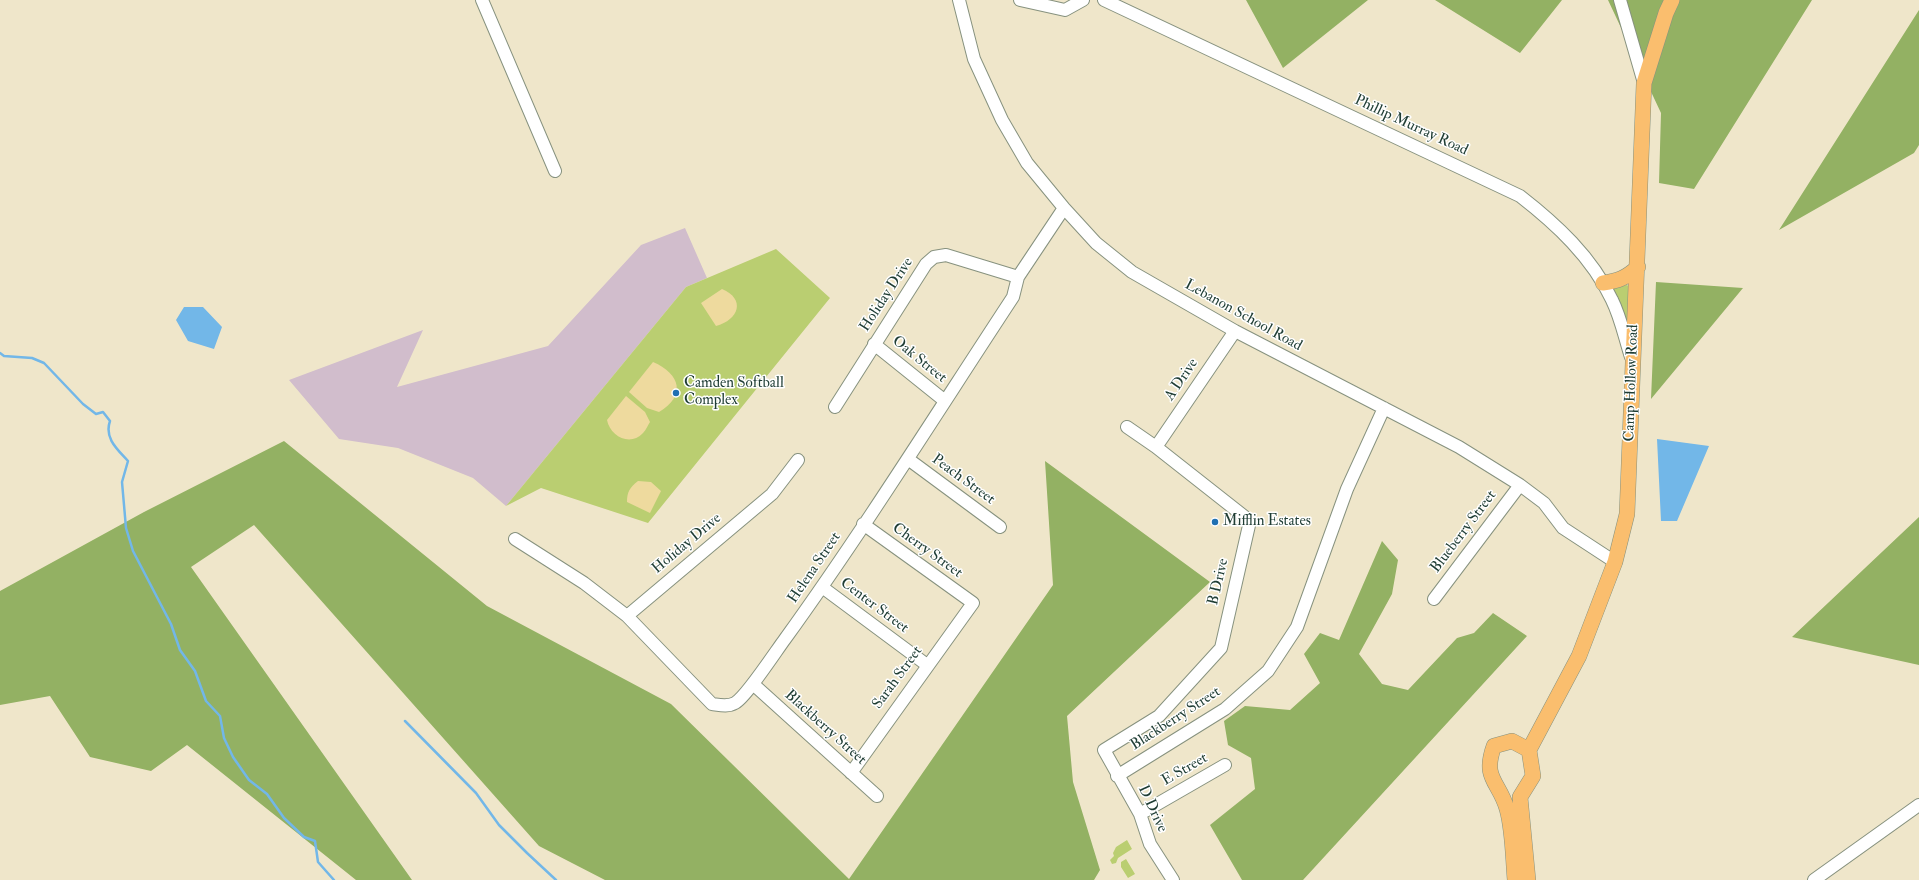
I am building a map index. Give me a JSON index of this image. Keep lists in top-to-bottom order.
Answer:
{
  "streets": {
    "main road": ["Camp Hollow Road"],
    "street": [
      "Phillip Murray Road",
      "Holiday Drive",
      "Lebanon School Road",
      "Oak Street",
      "A Drive",
      "Peach Street",
      "Blueberry Street",
      "Cherry Street",
      "Helena Street",
      "B Drive",
      "Center Street",
      "Sarah Street",
      "Blackberry Street",
      "E Street",
      "D Drive"
    ]
  },
  "crossings": [
    ["Phillip Murray Road", "Camp Hollow Road"],
    ["Holiday Drive", "Oak Street"],
    ["Holiday Drive", "Helena Street"],
    ["Lebanon School Road", "A Drive"],
    ["Lebanon School Road", "Camp Hollow Road"],
    ["Lebanon School Road", "Blueberry Street"],
    ["Lebanon School Road", "Helena Street"],
    ["Lebanon School Road", "Blackberry Street"],
    ["Oak Street", "Helena Street"],
    ["A Drive", "B Drive"],
    ["Peach Street", "Helena Street"],
    ["Cherry Street", "Helena Street"],
    ["Cherry Street", "Sarah Street"],
    ["Helena Street", "Center Street"],
    ["Helena Street", "Blackberry Street"],
    ["B Drive", "D Drive"],
    ["Center Street", "Sarah Street"],
    ["Sarah Street", "Blackberry Street"],
    ["Blackberry Street", "D Drive"],
    ["E Street", "D Drive"]
  ],
  "places": ["Camden Softball Complex", "Mifflin Estates"]
}
